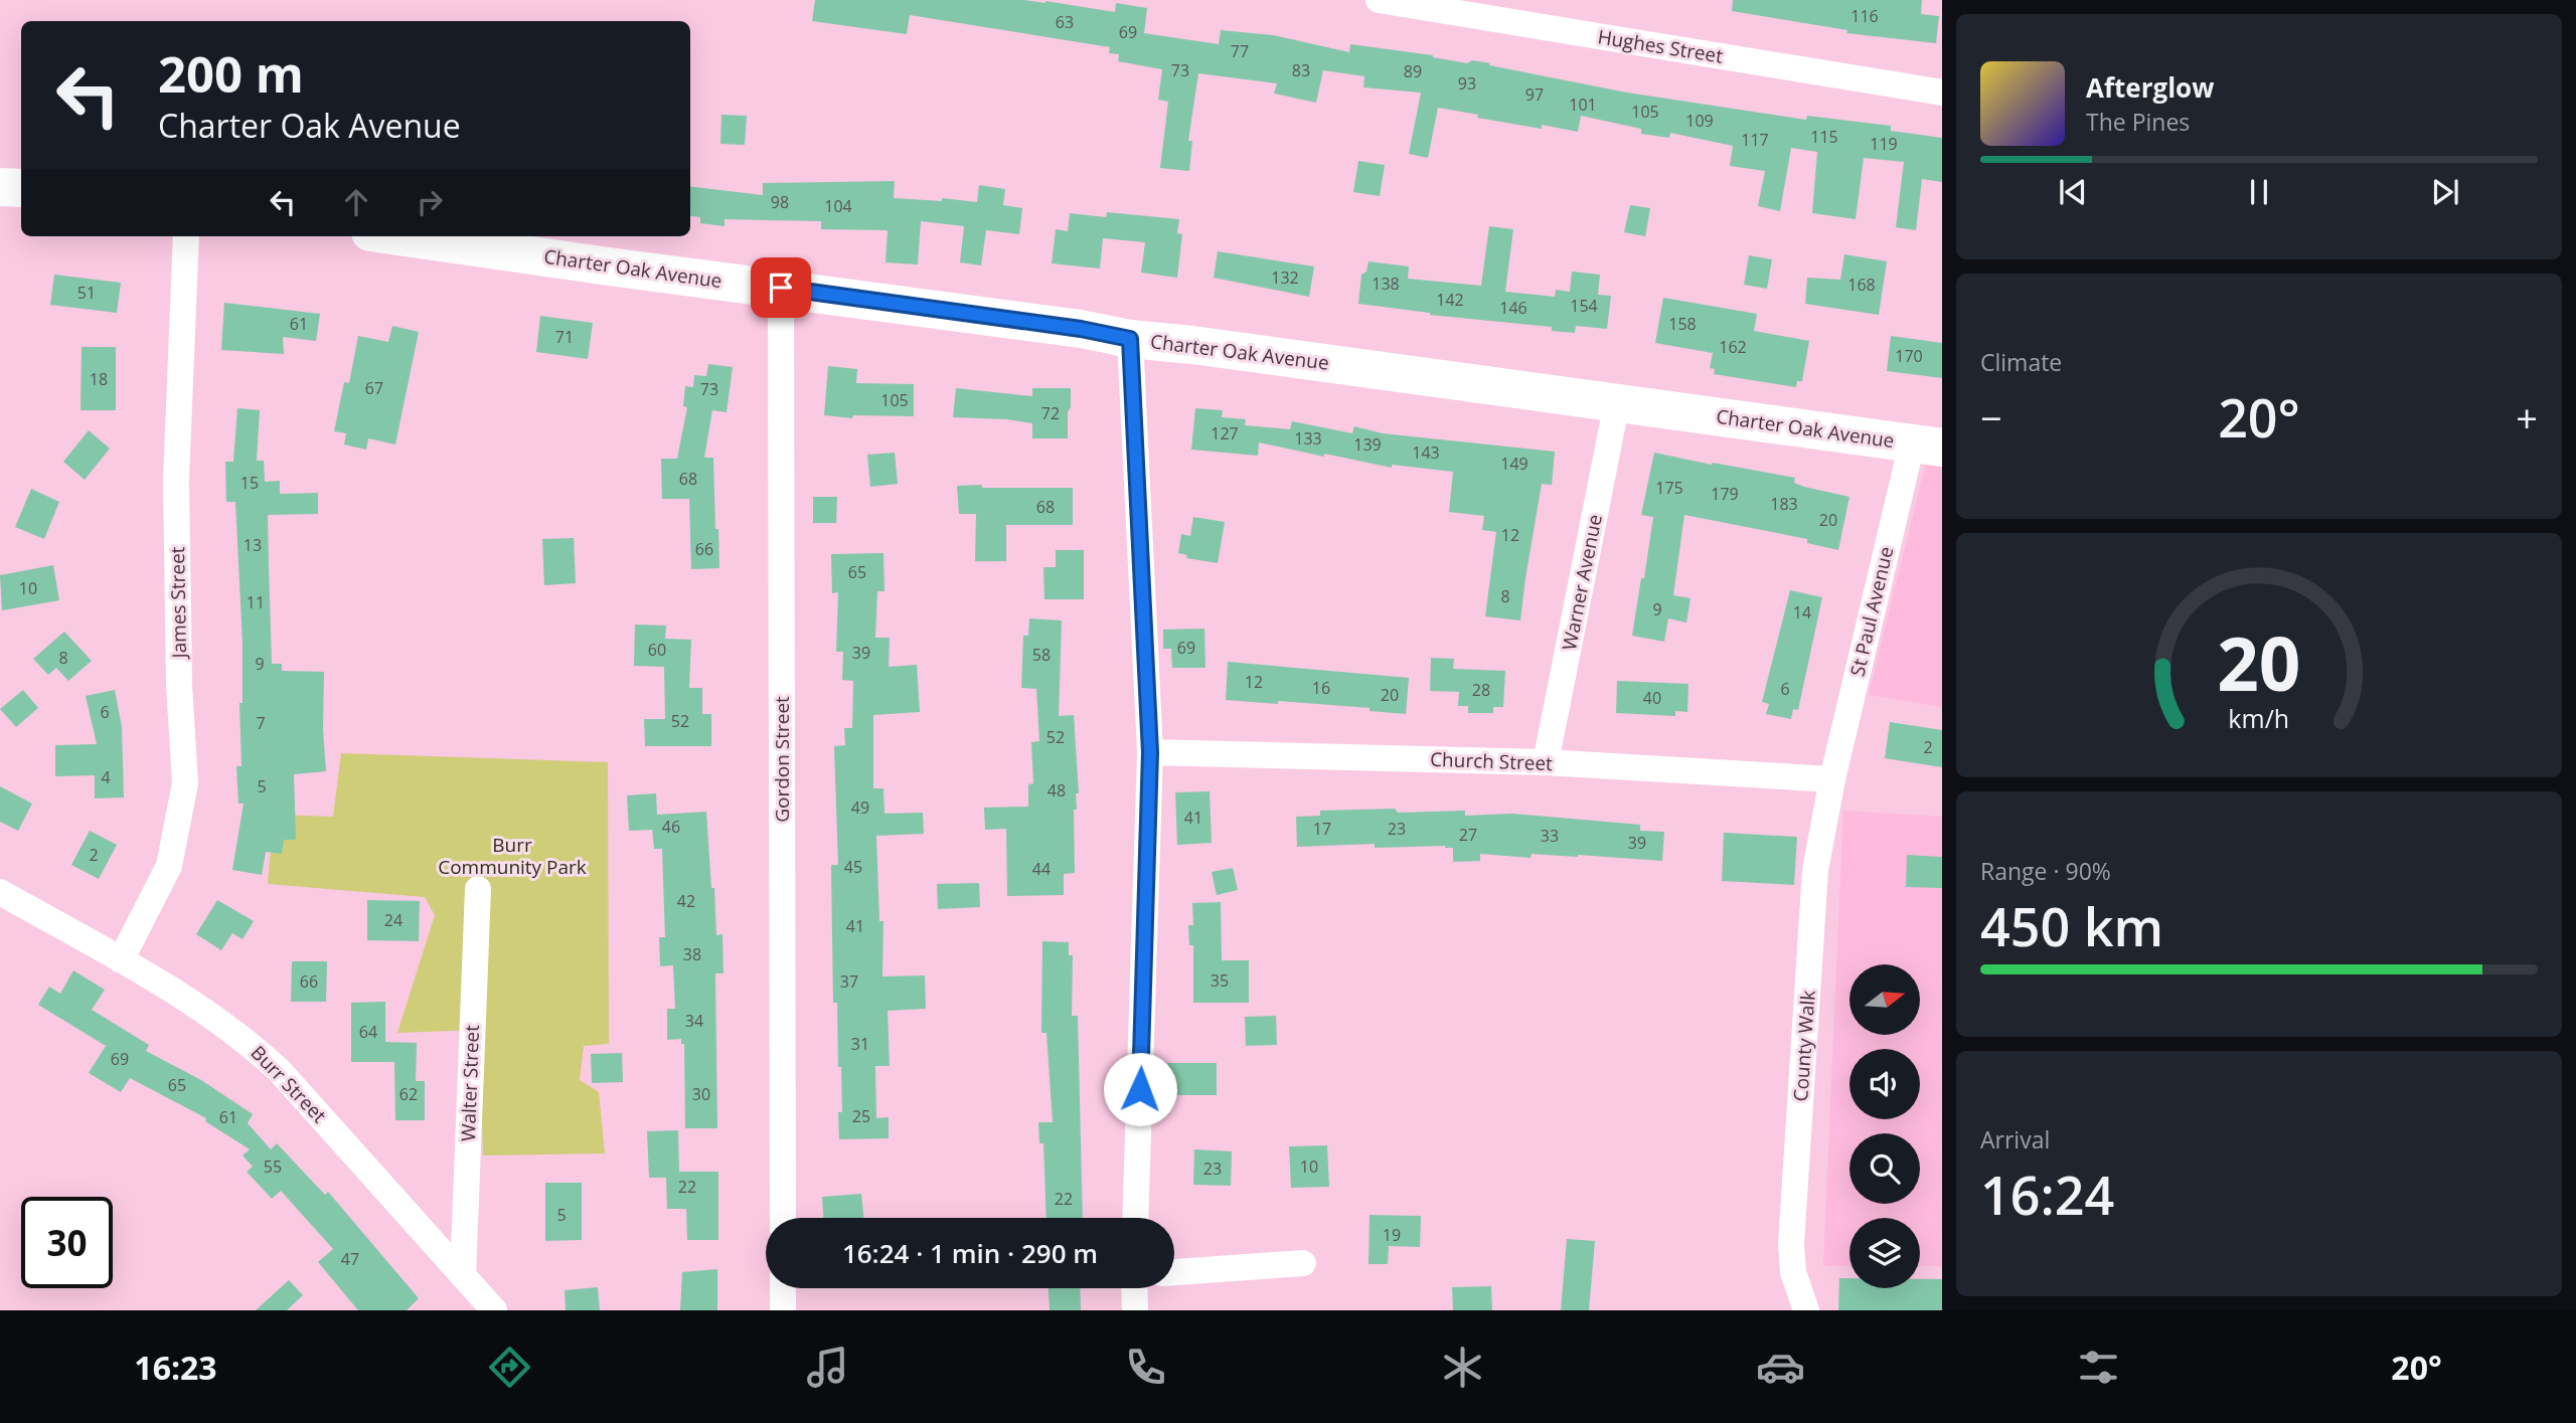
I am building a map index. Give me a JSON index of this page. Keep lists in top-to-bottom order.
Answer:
{
  "streets": {
    "street": [
      "Hughes Street",
      "Charter Oak Avenue",
      "Warner Avenue",
      "James Street",
      "St Paul Avenue",
      "Gordon Street",
      "Church Street",
      "County Walk",
      "Walter Street",
      "Burr Street"
    ]
  },
  "crossings": [
    ["Charter Oak Avenue", "Warner Avenue"],
    ["Charter Oak Avenue", "St Paul Avenue"],
    ["Charter Oak Avenue", "Gordon Street"],
    ["Warner Avenue", "Church Street"],
    ["James Street", "Burr Street"],
    ["St Paul Avenue", "Church Street"],
    ["St Paul Avenue", "County Walk"],
    ["Church Street", "County Walk"],
    ["Walter Street", "Burr Street"]
  ],
  "parks": ["Burr Community Park"],
  "house_numbers": [
    "116",
    "63",
    "69",
    "77",
    "73",
    "83",
    "89",
    "93",
    "97",
    "101",
    "105",
    "109",
    "115",
    "117",
    "119",
    "98",
    "104",
    "132",
    "138",
    "168",
    "51",
    "142",
    "154",
    "146",
    "61",
    "158",
    "71",
    "162",
    "170",
    "18",
    "67",
    "73",
    "105",
    "72",
    "127",
    "133",
    "139",
    "143",
    "149",
    "68",
    "15",
    "175",
    "179",
    "183",
    "68",
    "20",
    "12",
    "13",
    "66",
    "65",
    "10",
    "8",
    "11",
    "9",
    "14",
    "69",
    "60",
    "39",
    "58",
    "8",
    "9",
    "12",
    "16",
    "6",
    "28",
    "20",
    "40",
    "6",
    "52",
    "7",
    "52",
    "2",
    "4",
    "5",
    "48",
    "49",
    "41",
    "46",
    "17",
    "23",
    "27",
    "33",
    "39",
    "2",
    "45",
    "44",
    "42",
    "24",
    "41",
    "38",
    "35",
    "66",
    "37",
    "34",
    "64",
    "31",
    "69",
    "65",
    "62",
    "30",
    "25",
    "61",
    "55",
    "10",
    "23",
    "22",
    "22",
    "5",
    "19",
    "47"
  ],
  "north": "right",
  "page": {
    "turn": ["200 m", "Charter Oak Avenue"],
    "song": ["Afterglow", "The Pines"],
    "tile": [
      "Climate",
      ["Range · 90%", "450 km"],
      ["Arrival", "16:24"]
    ],
    "heat": ["−", "20°", "+"],
    "limit": "30",
    "trip": "16:24 · 1 min · 290 m",
    "tabs": ["16:23", "20°"],
    "gauge": ["20", "km/h"]
  }
}
